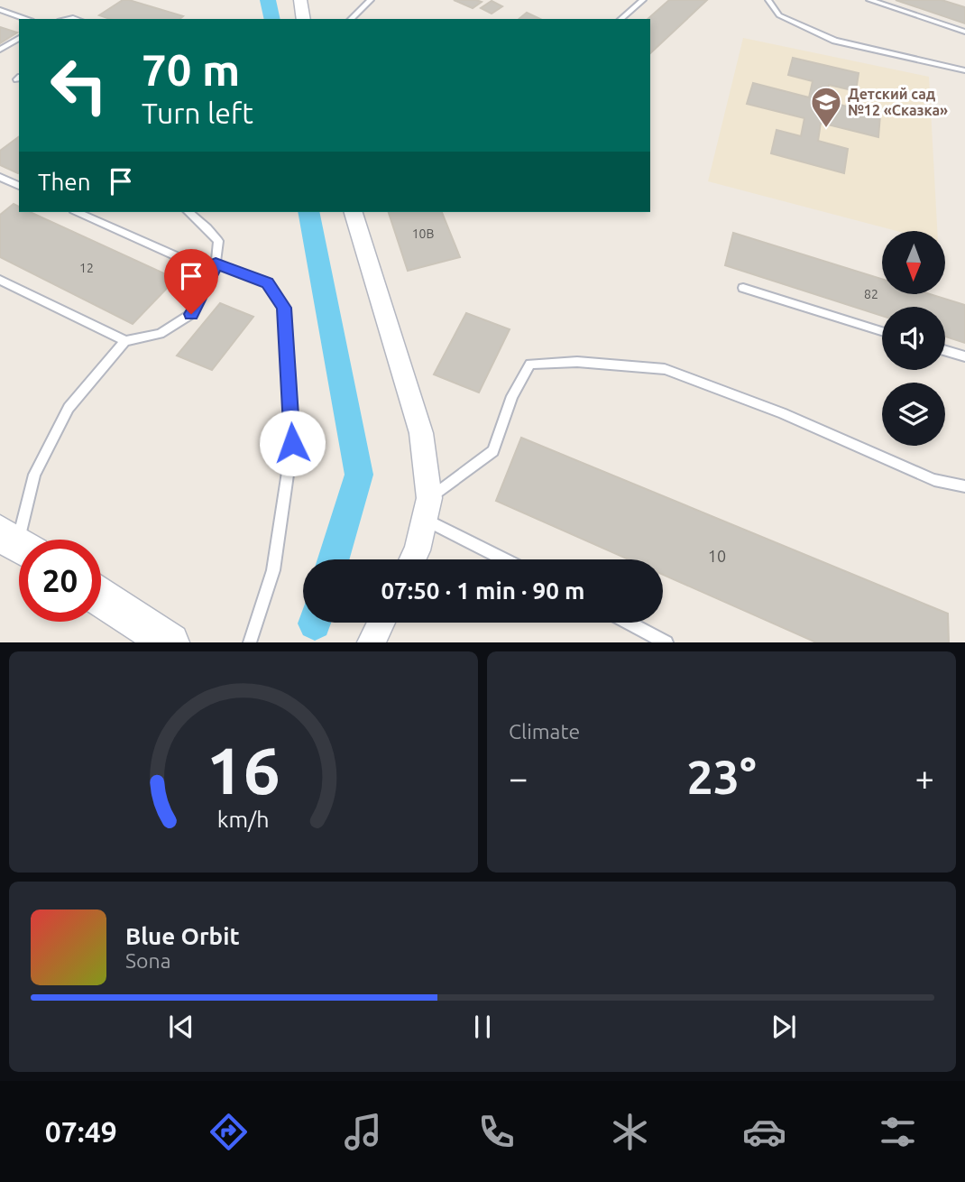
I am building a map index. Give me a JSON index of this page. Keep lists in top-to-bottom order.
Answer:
{
  "places": {
    "school or university": ["Детский сад №12 «Сказка»"]
  },
  "house_numbers": [
    "10В",
    "12",
    "82",
    "10"
  ],
  "north": "bottom",
  "page": {
    "turn": ["70 m", "Turn left"],
    "then": "Then",
    "limit": "20",
    "trip": "07:50 · 1 min · 90 m",
    "tile": "Climate",
    "heat": ["−", "23°", "+"],
    "song": ["Blue Orbit", "Sona"],
    "tabs": "07:49",
    "gauge": ["16", "km/h"]
  }
}
